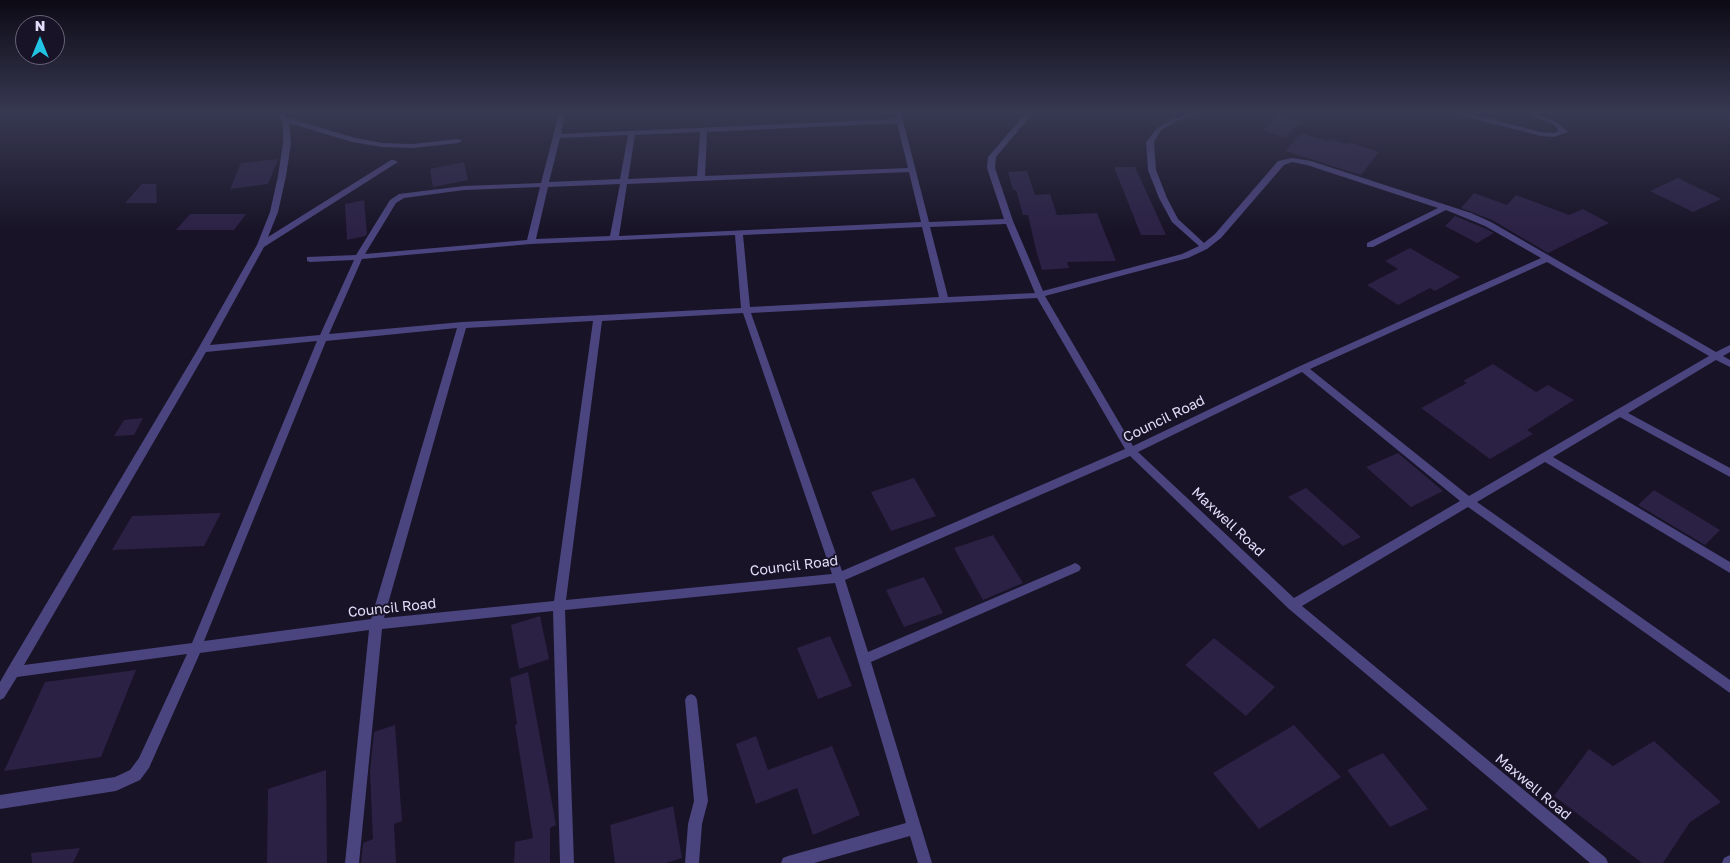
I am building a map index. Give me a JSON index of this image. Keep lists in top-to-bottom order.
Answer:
{
  "streets": {
    "street": ["Council Road", "Maxwell Road"]
  },
  "crossings": [
    ["Council Road", "Maxwell Road"]
  ],
  "north": "top"
}
